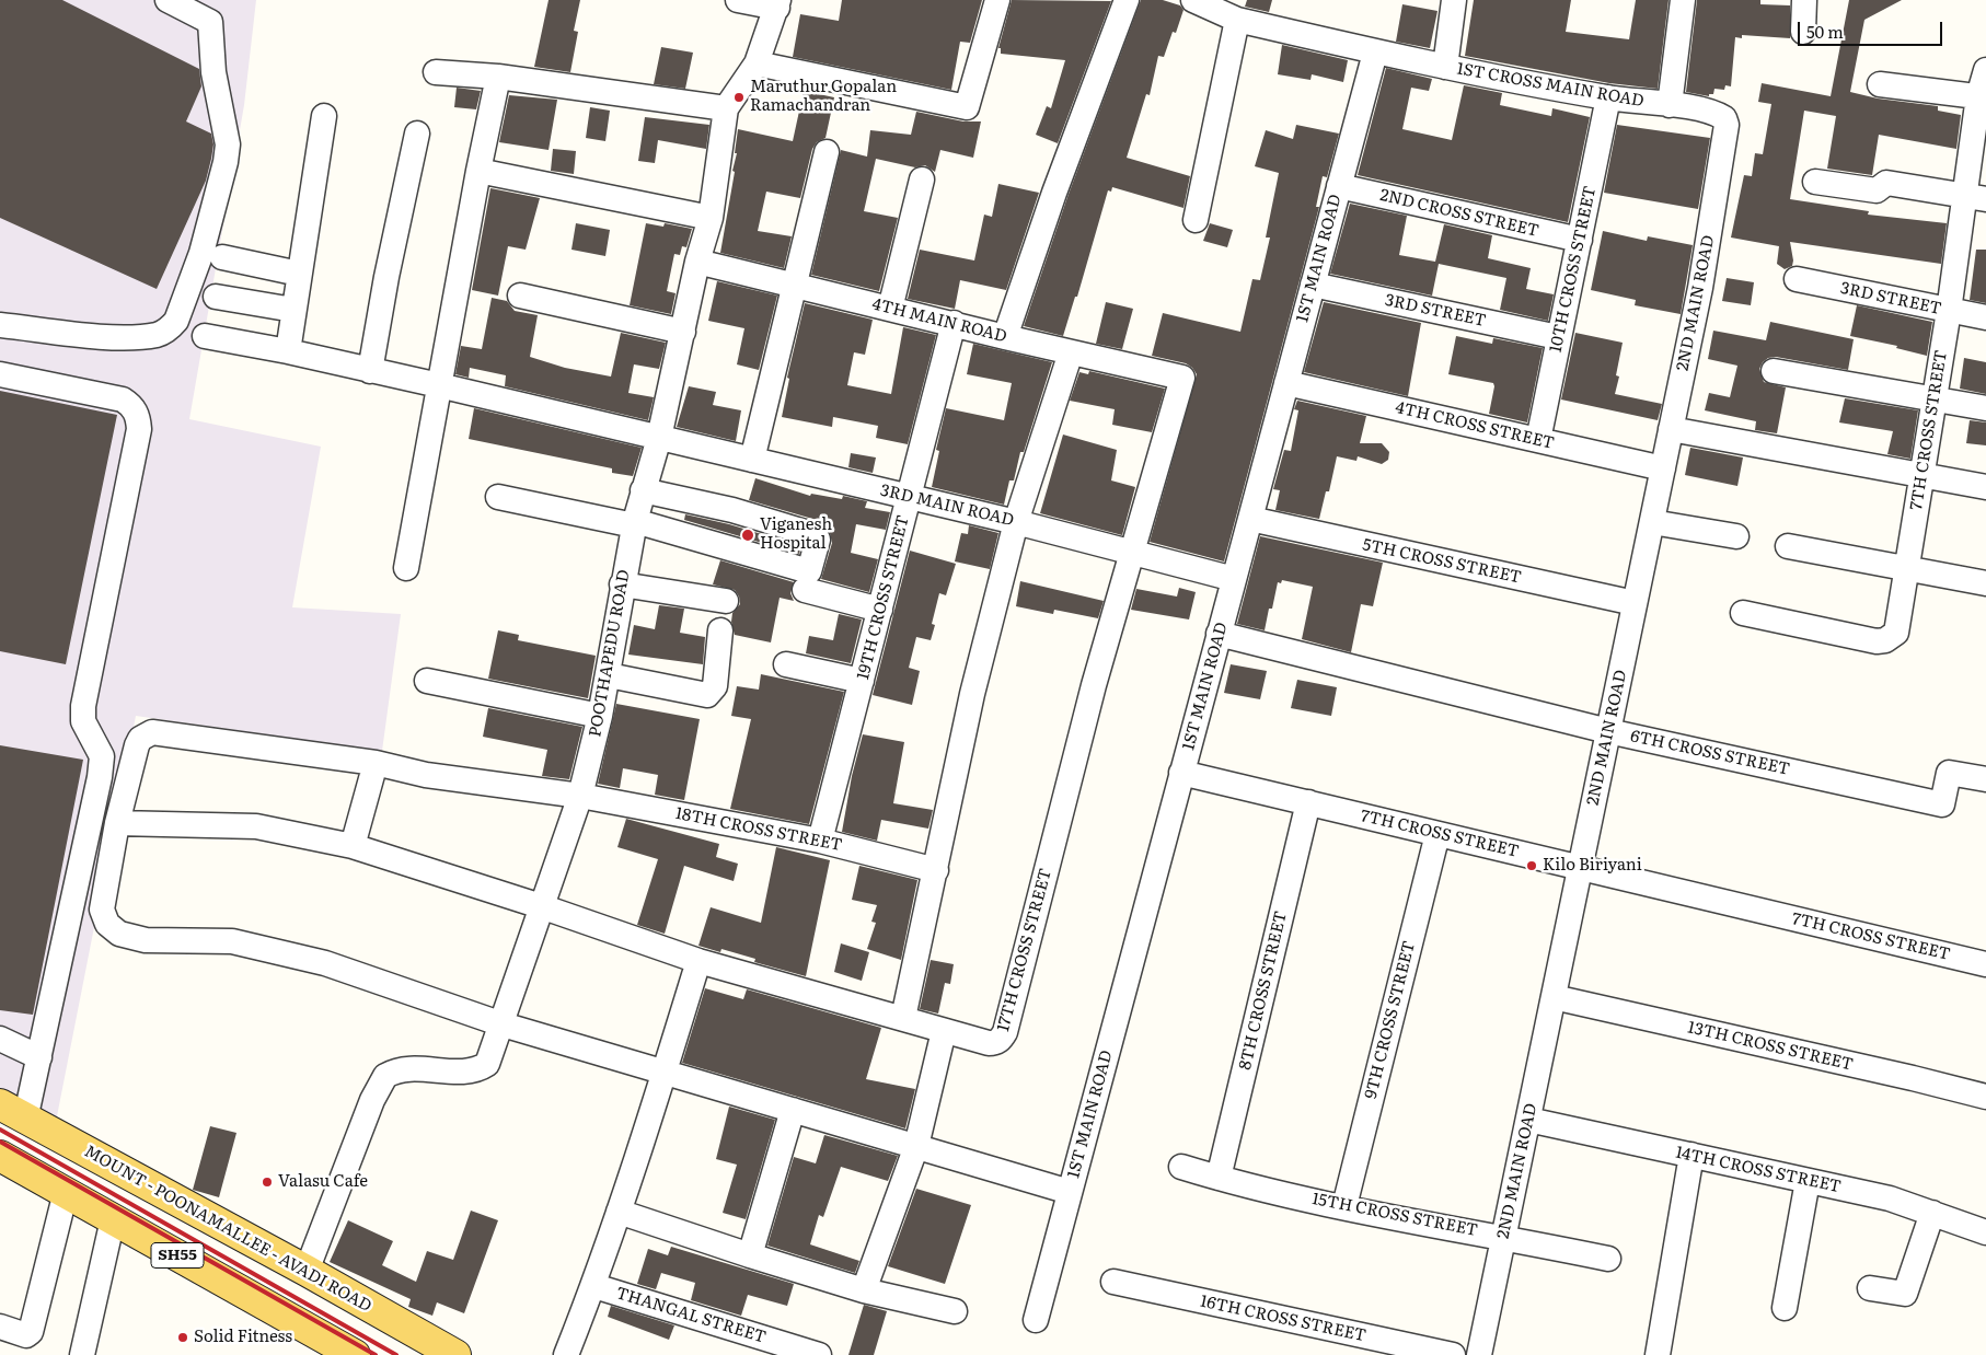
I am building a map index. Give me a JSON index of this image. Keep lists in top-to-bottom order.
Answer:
{
  "streets": {
    "main road": ["MOUNT - POONAMALLEE - AVADI ROAD", "SH55"],
    "street": [
      "1ST CROSS MAIN ROAD",
      "2ND CROSS STREET",
      "1ST MAIN ROAD",
      "10TH CROSS STREET",
      "3RD STREET",
      "2ND MAIN ROAD",
      "4TH MAIN ROAD",
      "4TH CROSS STREET",
      "7TH CROSS STREET",
      "3RD MAIN ROAD",
      "5TH CROSS STREET",
      "19TH CROSS STREET",
      "POOTHAPEDU ROAD",
      "6TH CROSS STREET",
      "18TH CROSS STREET",
      "17TH CROSS STREET",
      "8TH CROSS STREET",
      "9TH CROSS STREET",
      "13TH CROSS STREET",
      "14TH CROSS STREET",
      "15TH CROSS STREET",
      "THANGAL STREET",
      "16TH CROSS STREET"
    ]
  },
  "crossings": [
    ["1ST CROSS MAIN ROAD", "1ST MAIN ROAD"],
    ["1ST CROSS MAIN ROAD", "10TH CROSS STREET"],
    ["1ST CROSS MAIN ROAD", "2ND MAIN ROAD"],
    ["2ND CROSS STREET", "1ST MAIN ROAD"],
    ["2ND CROSS STREET", "10TH CROSS STREET"],
    ["1ST MAIN ROAD", "3RD STREET"],
    ["1ST MAIN ROAD", "4TH CROSS STREET"],
    ["1ST MAIN ROAD", "7TH CROSS STREET"],
    ["1ST MAIN ROAD", "3RD MAIN ROAD"],
    ["1ST MAIN ROAD", "5TH CROSS STREET"],
    ["1ST MAIN ROAD", "6TH CROSS STREET"],
    ["1ST MAIN ROAD", "18TH CROSS STREET"],
    ["10TH CROSS STREET", "3RD STREET"],
    ["10TH CROSS STREET", "4TH CROSS STREET"],
    ["3RD STREET", "7TH CROSS STREET"],
    ["2ND MAIN ROAD", "4TH CROSS STREET"],
    ["2ND MAIN ROAD", "7TH CROSS STREET"],
    ["2ND MAIN ROAD", "5TH CROSS STREET"],
    ["2ND MAIN ROAD", "6TH CROSS STREET"],
    ["2ND MAIN ROAD", "13TH CROSS STREET"],
    ["2ND MAIN ROAD", "14TH CROSS STREET"],
    ["2ND MAIN ROAD", "15TH CROSS STREET"],
    ["4TH MAIN ROAD", "3RD MAIN ROAD"],
    ["4TH MAIN ROAD", "19TH CROSS STREET"],
    ["4TH MAIN ROAD", "POOTHAPEDU ROAD"],
    ["4TH MAIN ROAD", "17TH CROSS STREET"],
    ["7TH CROSS STREET", "8TH CROSS STREET"],
    ["7TH CROSS STREET", "9TH CROSS STREET"],
    ["3RD MAIN ROAD", "19TH CROSS STREET"],
    ["3RD MAIN ROAD", "POOTHAPEDU ROAD"],
    ["3RD MAIN ROAD", "17TH CROSS STREET"],
    ["19TH CROSS STREET", "18TH CROSS STREET"],
    ["POOTHAPEDU ROAD", "18TH CROSS STREET"],
    ["POOTHAPEDU ROAD", "17TH CROSS STREET"],
    ["POOTHAPEDU ROAD", "MOUNT - POONAMALLEE - AVADI ROAD"],
    ["18TH CROSS STREET", "17TH CROSS STREET"],
    ["8TH CROSS STREET", "15TH CROSS STREET"],
    ["9TH CROSS STREET", "15TH CROSS STREET"]
  ],
  "places": [
    "Maruthur Gopalan Ramachandran",
    "Viganesh Hospital",
    "Kilo Biriyani",
    "Valasu Cafe",
    "Solid Fitness"
  ],
  "scale_bar": "50 m"
}
